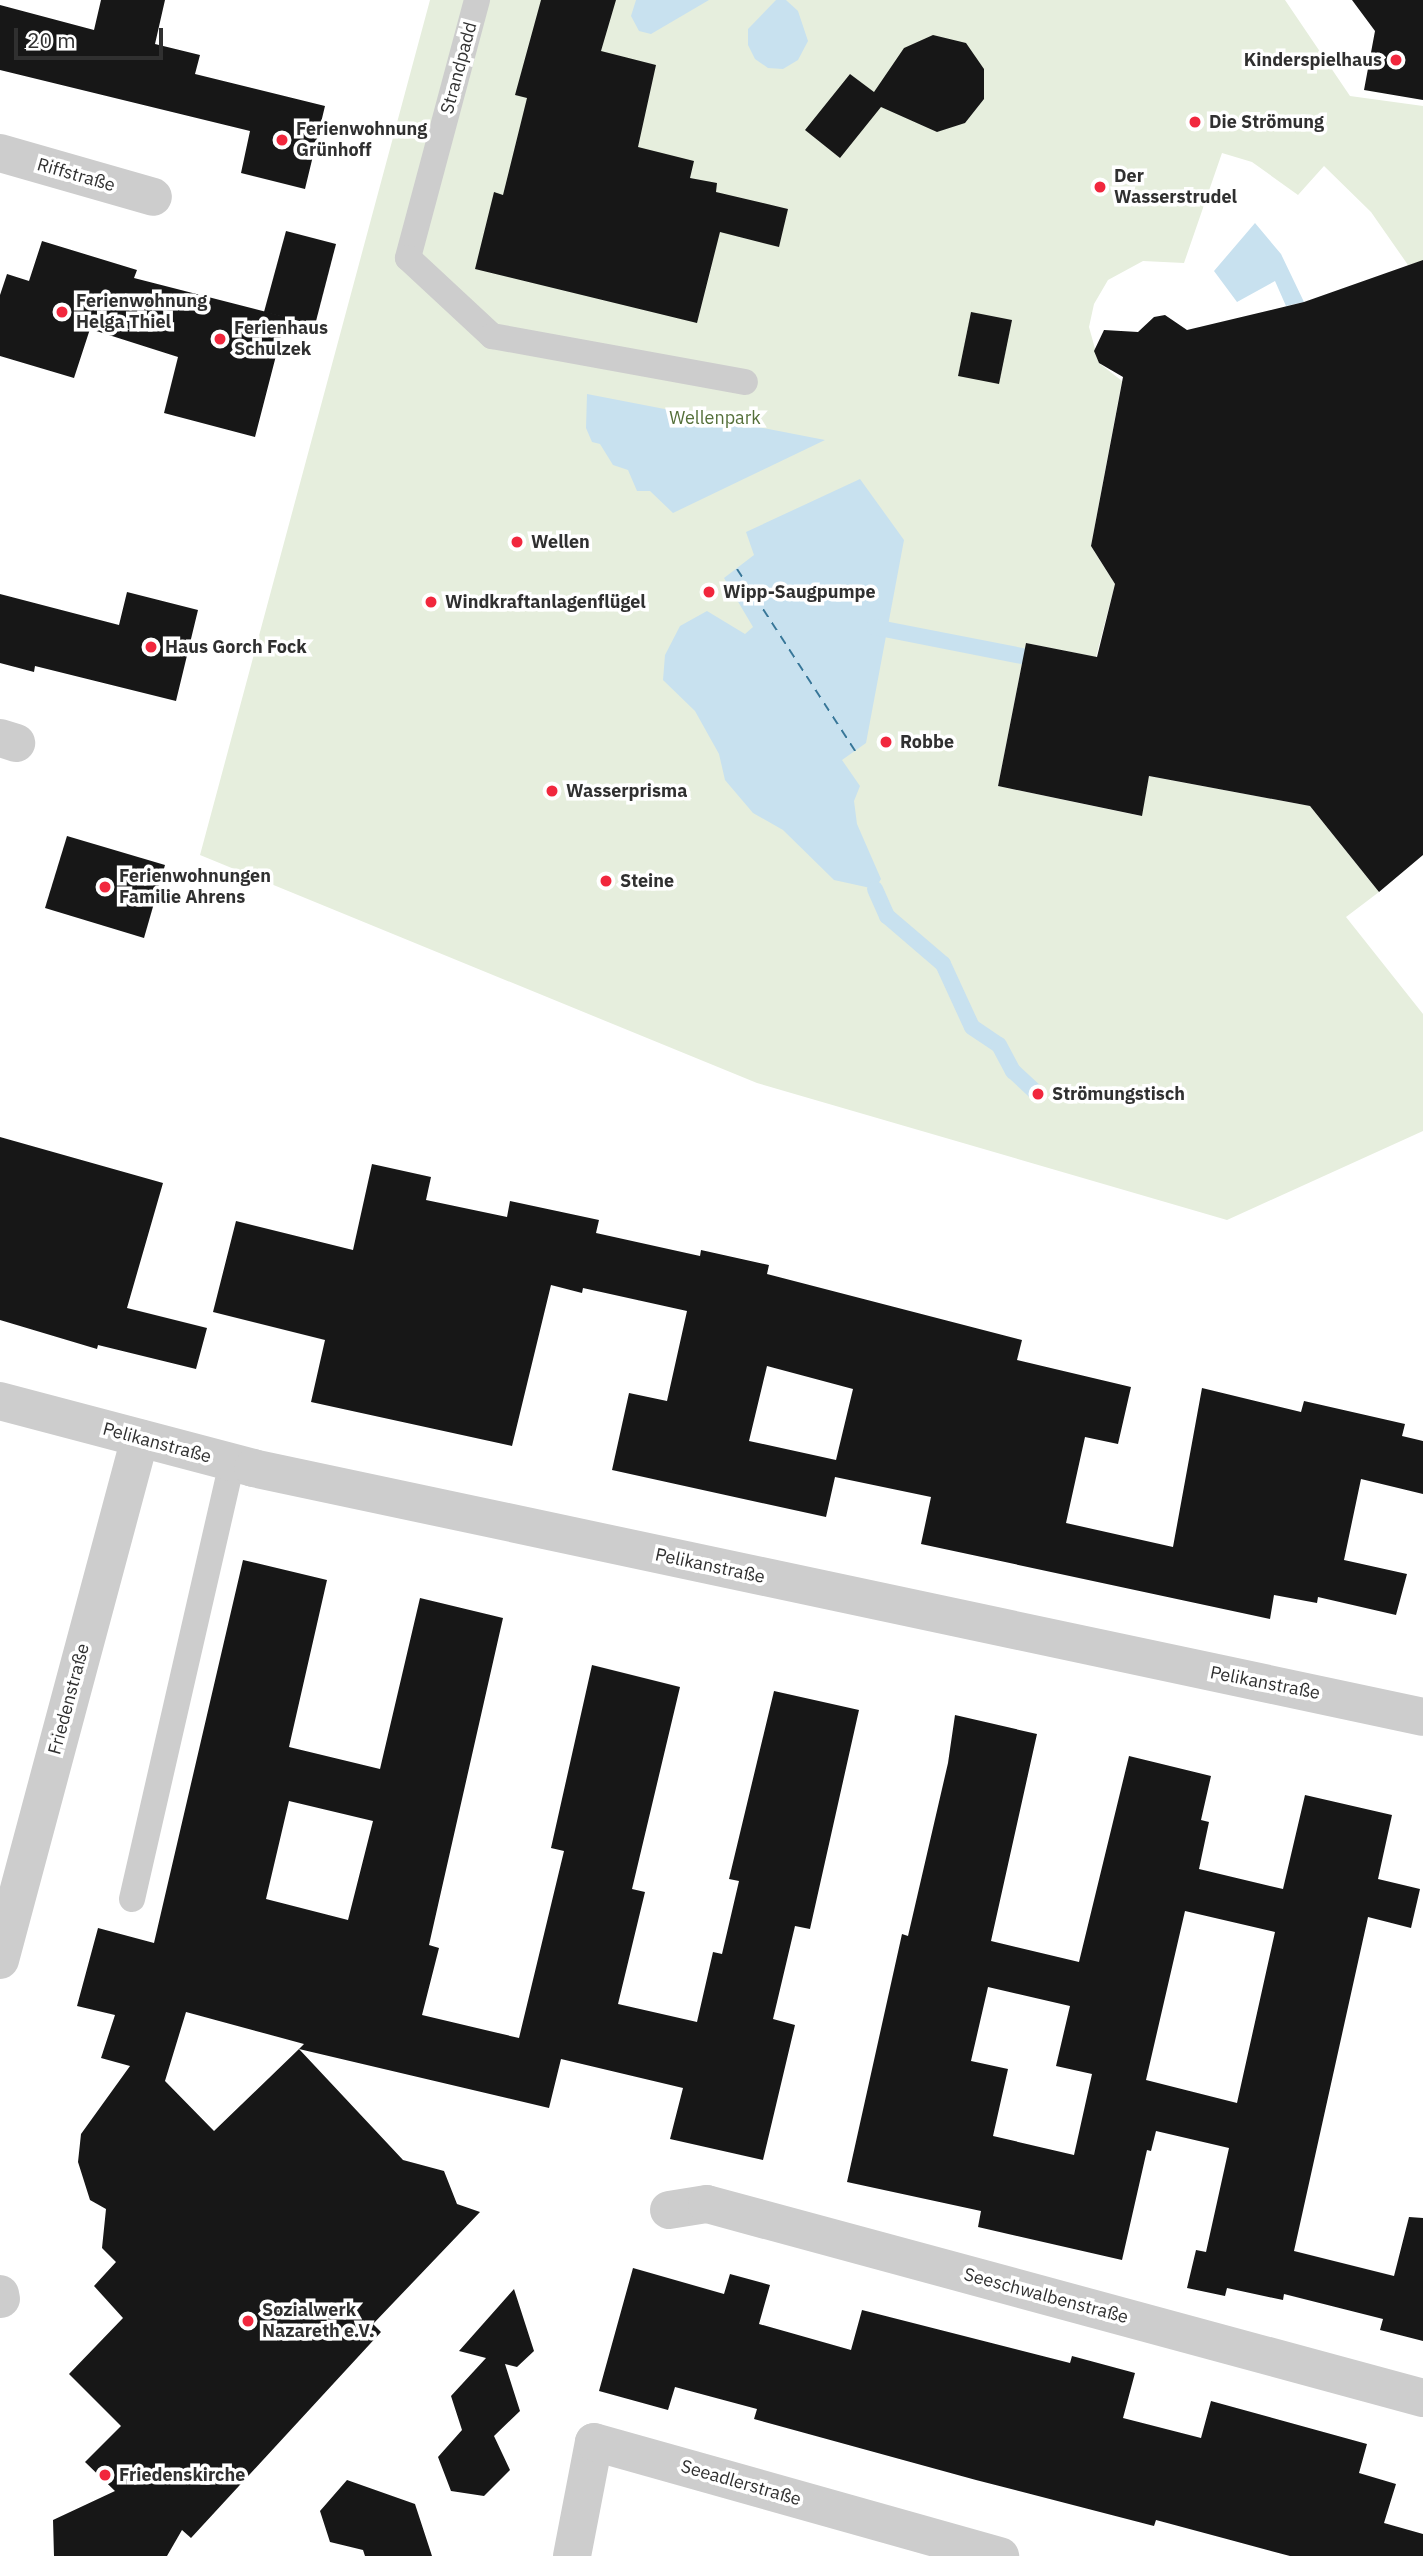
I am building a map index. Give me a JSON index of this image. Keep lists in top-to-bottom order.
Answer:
{
  "streets": {
    "street": [
      "Riffstraße",
      "Pelikanstraße",
      "Friedenstraße",
      "Seeschwalbenstraße",
      "Seeadlerstraße"
    ],
    "lane": ["Strandpadd"]
  },
  "crossings": [
    ["Pelikanstraße", "Friedenstraße"]
  ],
  "parks": ["Wellenpark"],
  "places": [
    "Kinderspielhaus",
    "Die Strömung",
    "Ferienwohnung Grünhoff",
    "Der Wasserstrudel",
    "Ferienwohnung Helga Thiel",
    "Ferienhaus Schulzek",
    "Wellen",
    "Wipp-Saugpumpe",
    "Windkraftanlagenflügel",
    "Haus Gorch Fock",
    "Robbe",
    "Wasserprisma",
    "Steine",
    "Ferienwohnungen Familie Ahrens",
    "Strömungstisch",
    "Sozialwerk Nazareth e.V.",
    "Friedenskirche"
  ],
  "scale_bar": "20 m"
}
